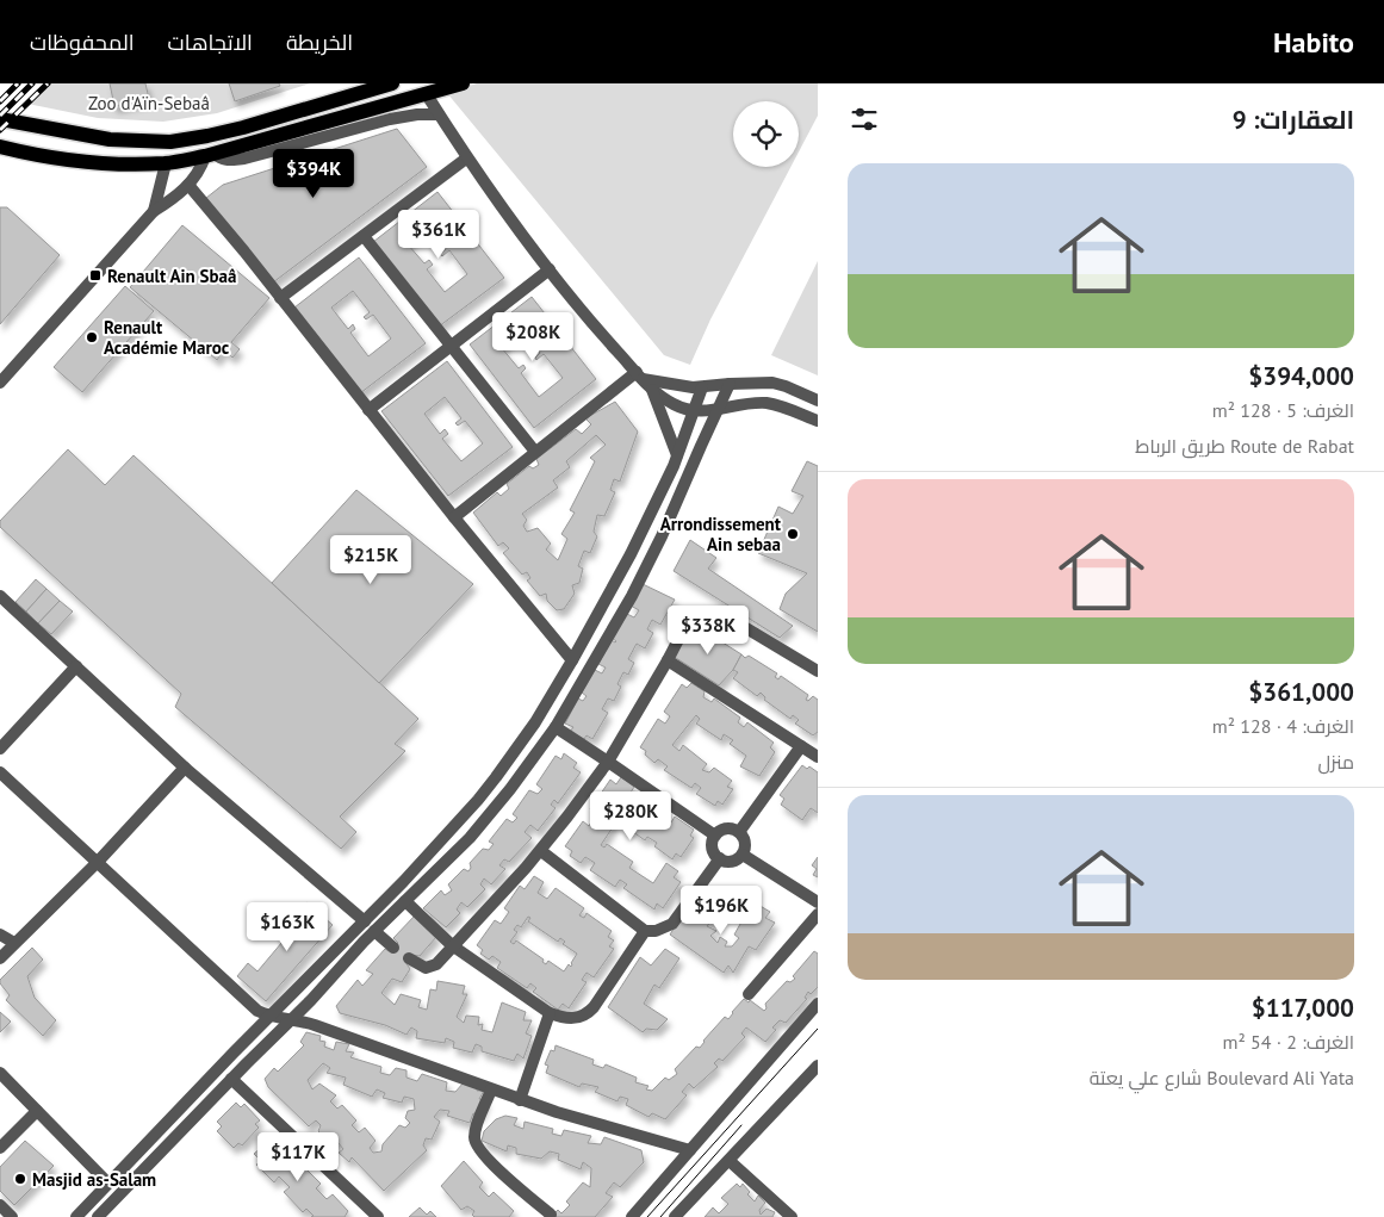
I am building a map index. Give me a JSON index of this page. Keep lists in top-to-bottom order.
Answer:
{
  "parks": ["Zoo d'Aïn-Sebaâ"],
  "places": {
    "transit": ["Renault Ain Sbaâ"],
    "other": ["Renault Académie Maroc", "Arrondissement Ain sebaa", "Masjid as-Salam"]
  },
  "page": {
    "header": "Habito",
    "nav": ["الخريطة", "الاتجاهات", "المحفوظات"],
    "heading": "العقارات: 9",
    "price": [
      "$394K",
      "$361K",
      "$208K",
      "$215K",
      "$338K",
      "$280K",
      "$196K",
      "$163K",
      "$117K"
    ],
    "list": [
      {
        "name": "$394,000",
        "note": "الغرف: 5 · 128 m² · Route de Rabat طريق الرباط"
      },
      {
        "name": "$361,000",
        "note": "الغرف: 4 · 128 m² · منزل"
      },
      {
        "name": "$117,000",
        "note": "الغرف: 2 · 54 m² · Boulevard Ali Yata شارع علي يعتة"
      }
    ]
  }
}
